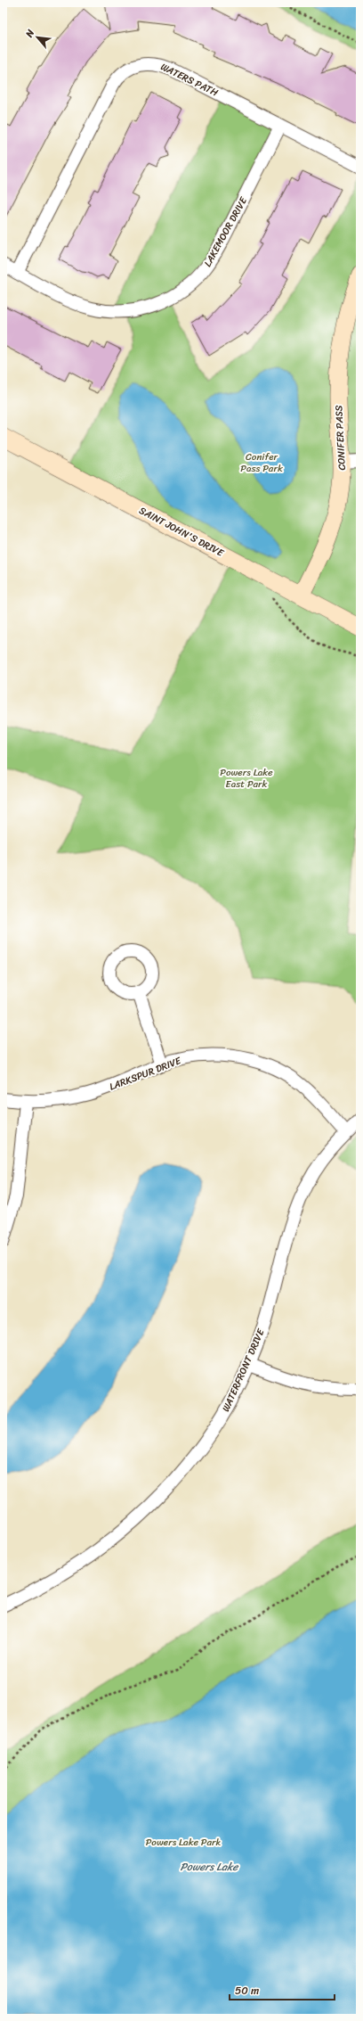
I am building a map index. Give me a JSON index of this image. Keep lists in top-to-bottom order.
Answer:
{
  "streets": {
    "street": [
      "WATERS PATH",
      "LAKEMOOR DRIVE",
      "CONIFER PASS",
      "SAINT JOHN'S DRIVE",
      "LARKSPUR DRIVE",
      "WATERFRONT DRIVE"
    ]
  },
  "crossings": [
    ["WATERS PATH", "LAKEMOOR DRIVE"],
    ["CONIFER PASS", "SAINT JOHN'S DRIVE"],
    ["LARKSPUR DRIVE", "WATERFRONT DRIVE"]
  ],
  "water": ["Powers Lake"],
  "parks": ["Conifer Pass Park", "Powers Lake East Park", "Powers Lake Park"],
  "scale_bar": "50 m",
  "north": "top left"
}
